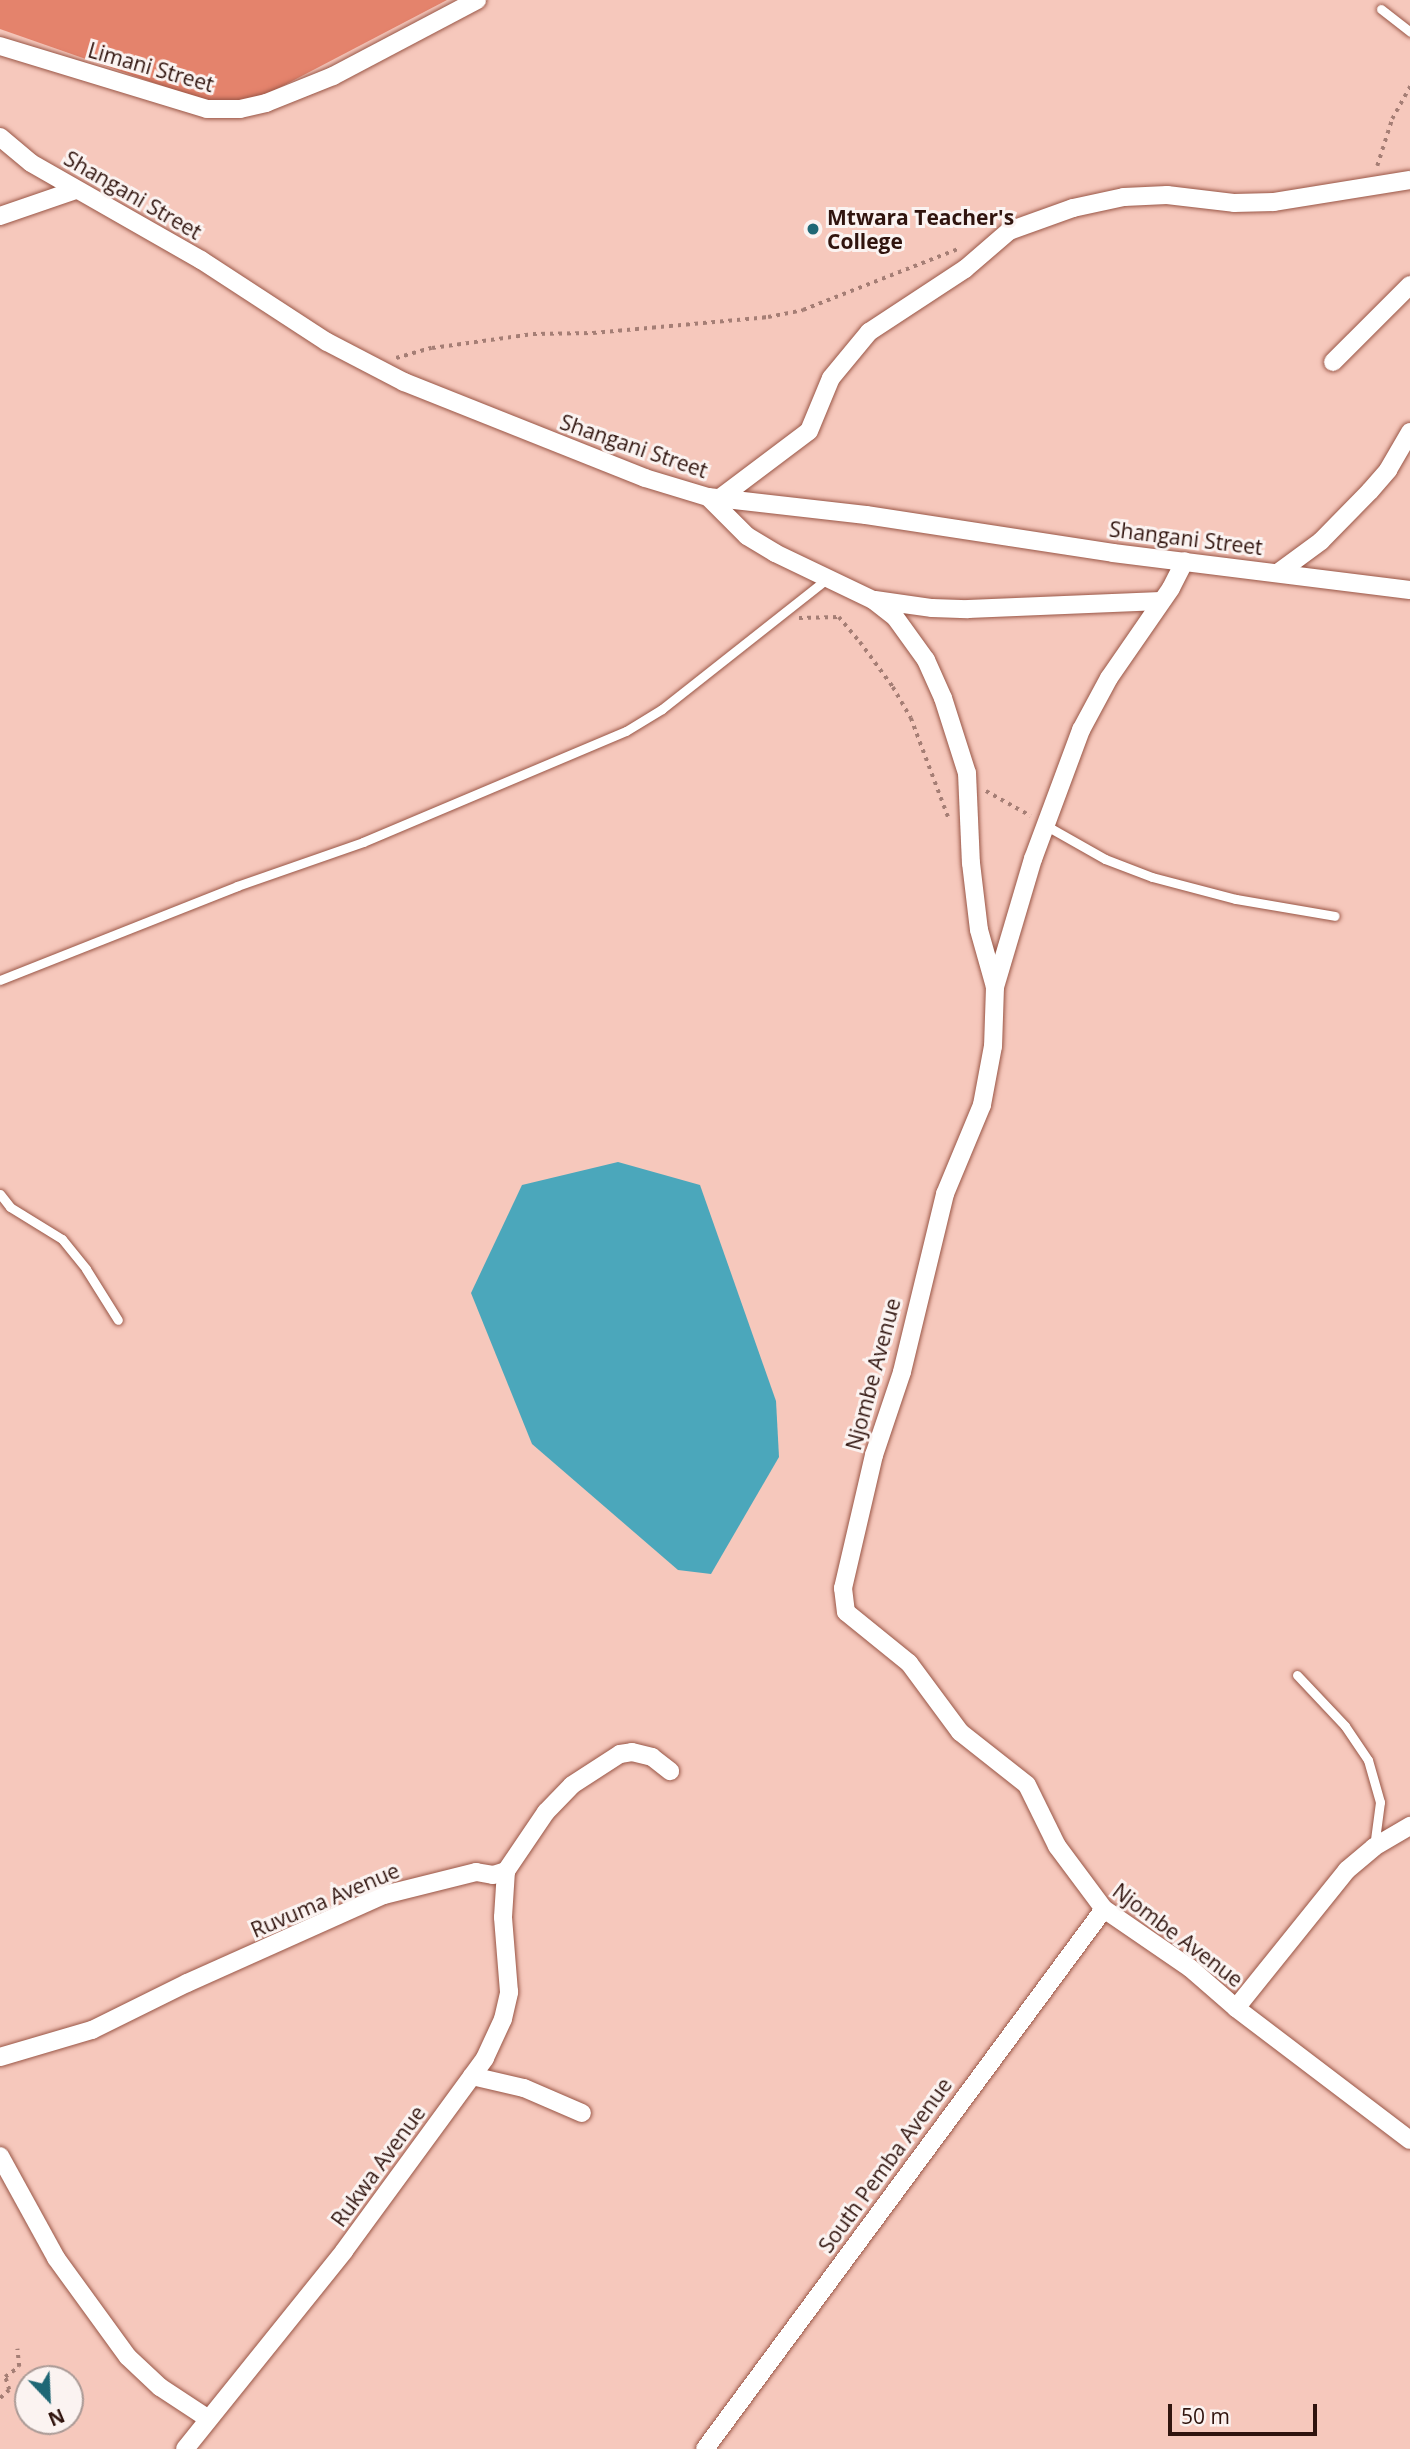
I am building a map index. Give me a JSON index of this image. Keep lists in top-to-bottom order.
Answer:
{
  "streets": {
    "street": [
      "Limani Street",
      "Shangani Street",
      "Njombe Avenue",
      "Ruvuma Avenue",
      "South Pemba Avenue",
      "Rukwa Avenue"
    ]
  },
  "crossings": [
    ["Shangani Street", "Njombe Avenue"],
    ["Njombe Avenue", "South Pemba Avenue"],
    ["Ruvuma Avenue", "Rukwa Avenue"]
  ],
  "places": ["Mtwara Teacher's College"],
  "scale_bar": "50 m",
  "north": "bottom right"
}
